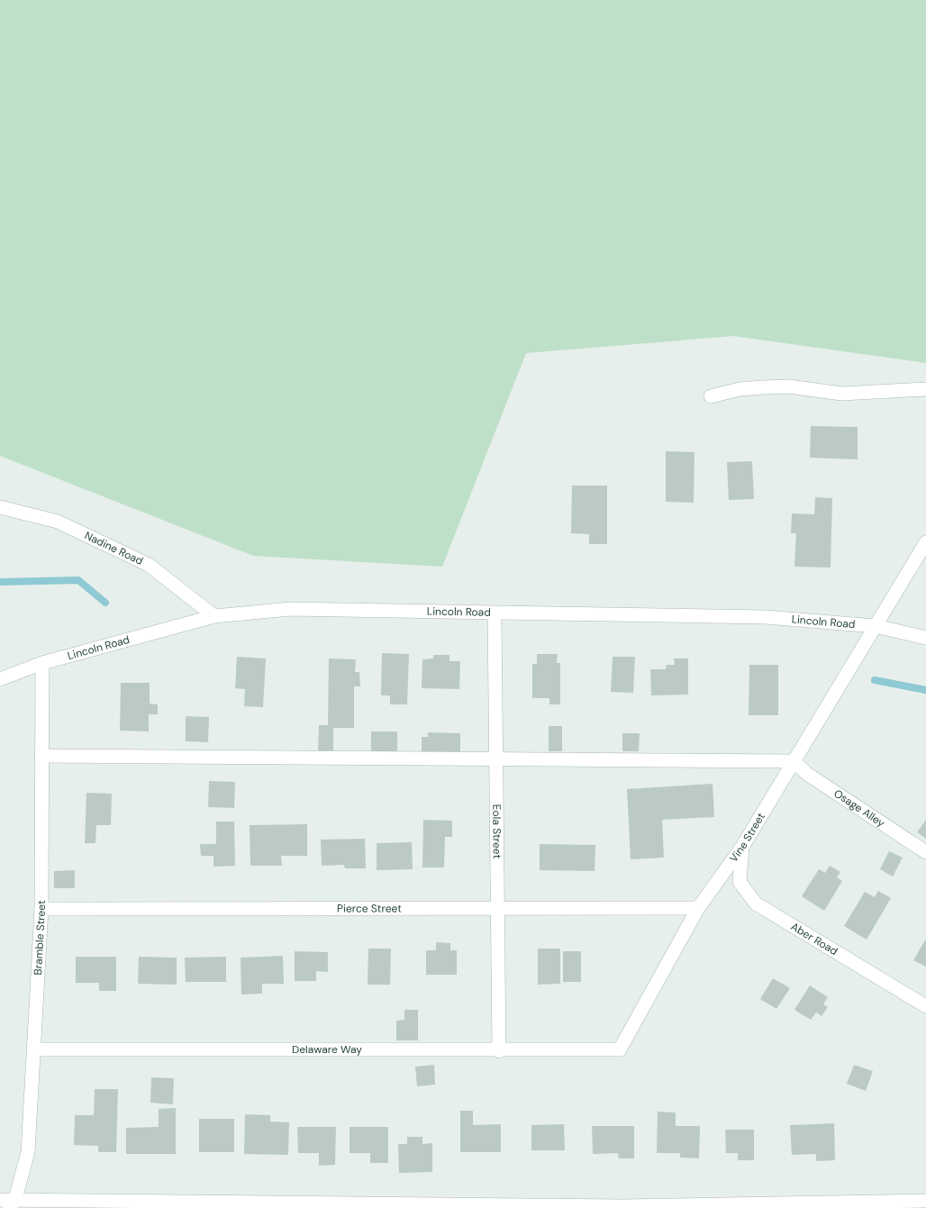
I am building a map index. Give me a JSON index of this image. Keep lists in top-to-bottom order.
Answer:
{
  "streets": {
    "street": [
      "Nadine Road",
      "Lincoln Road",
      "Osage Alley",
      "Eola Street",
      "Vine Street",
      "Pierce Street",
      "Bramble Street",
      "Aber Road",
      "Delaware Way"
    ]
  },
  "crossings": [
    ["Nadine Road", "Lincoln Road"],
    ["Lincoln Road", "Eola Street"],
    ["Lincoln Road", "Vine Street"],
    ["Lincoln Road", "Bramble Street"],
    ["Osage Alley", "Vine Street"],
    ["Eola Street", "Pierce Street"],
    ["Eola Street", "Delaware Way"],
    ["Vine Street", "Pierce Street"],
    ["Vine Street", "Aber Road"],
    ["Vine Street", "Delaware Way"],
    ["Pierce Street", "Bramble Street"],
    ["Bramble Street", "Delaware Way"]
  ]
}
